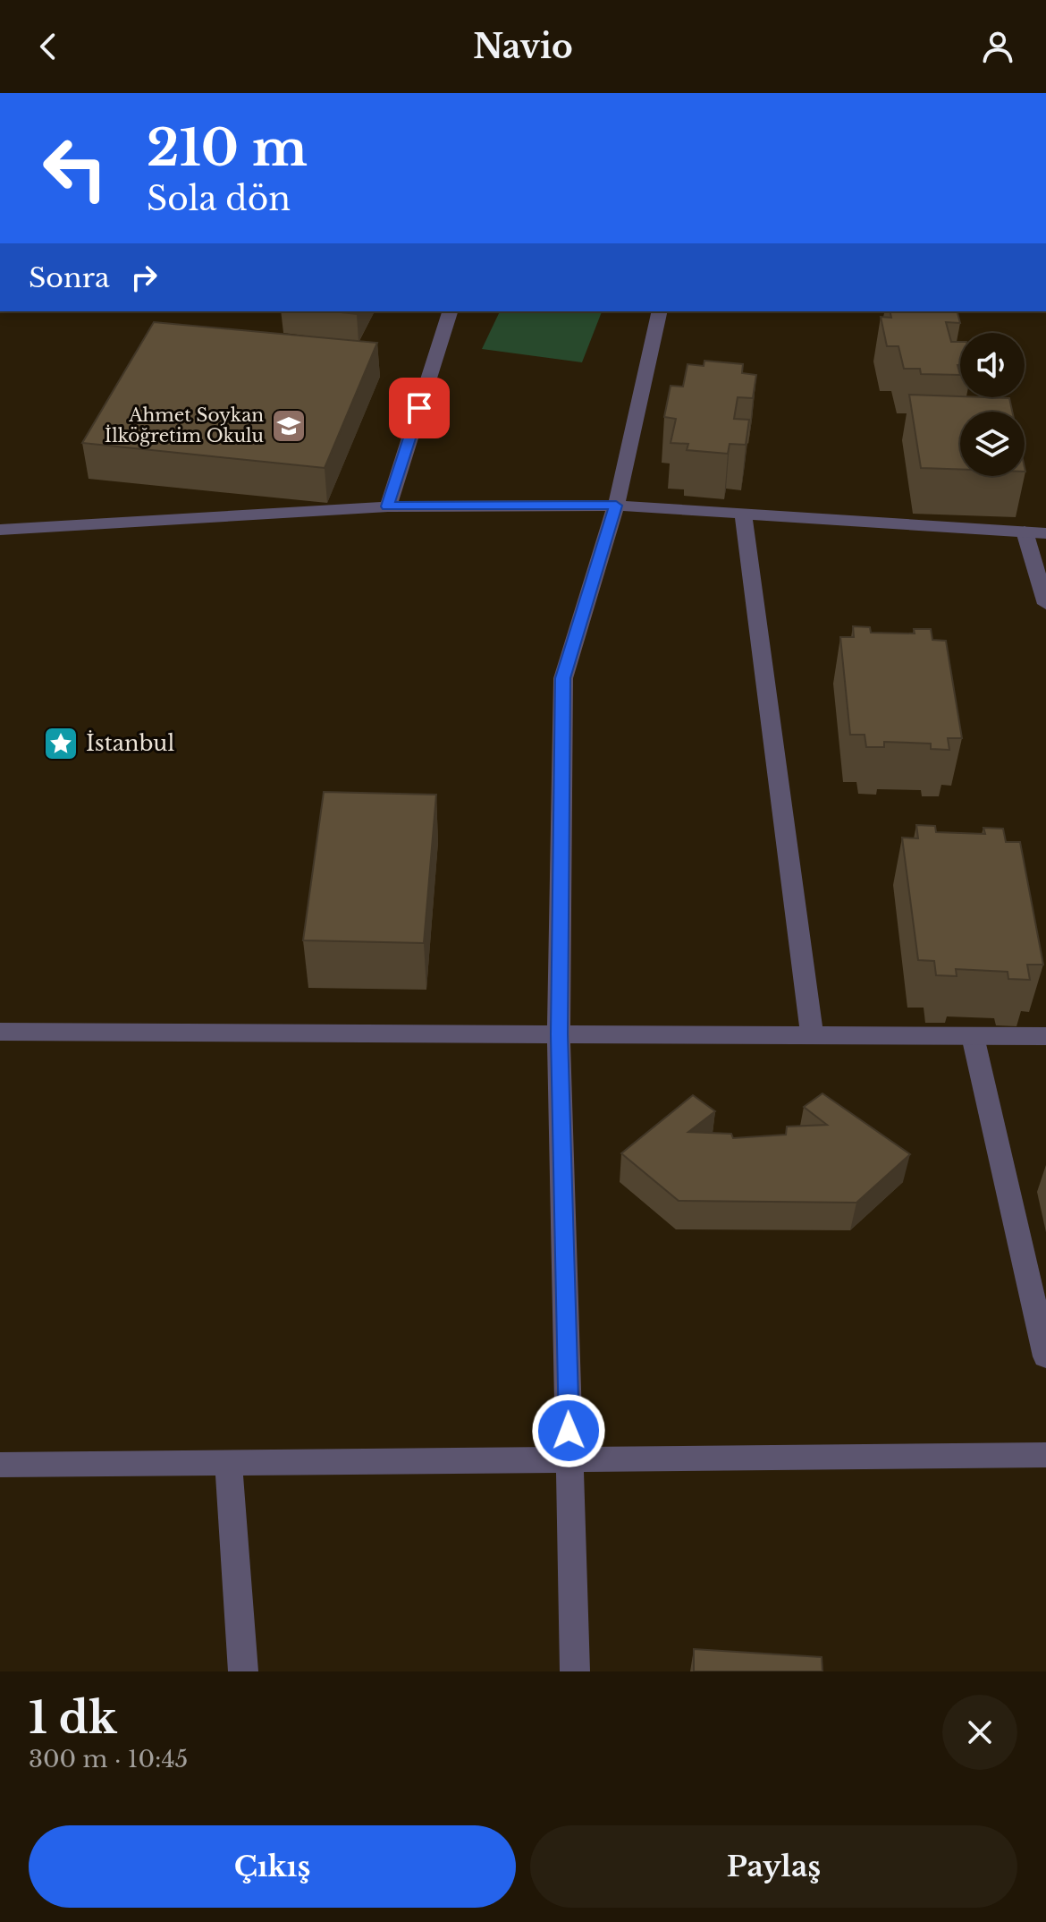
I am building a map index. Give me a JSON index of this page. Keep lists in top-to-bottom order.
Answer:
{
  "places": {
    "school or university": ["Ahmet Soykan İlköğretim Okulu"],
    "place": ["İstanbul"]
  },
  "page": {
    "header": "Navio",
    "turn": ["210 m", "Sola dön"],
    "then": "Sonra",
    "heading": ["1 dk", "300 m · 10:45"],
    "buttons": ["Çıkış", "Paylaş"]
  }
}
